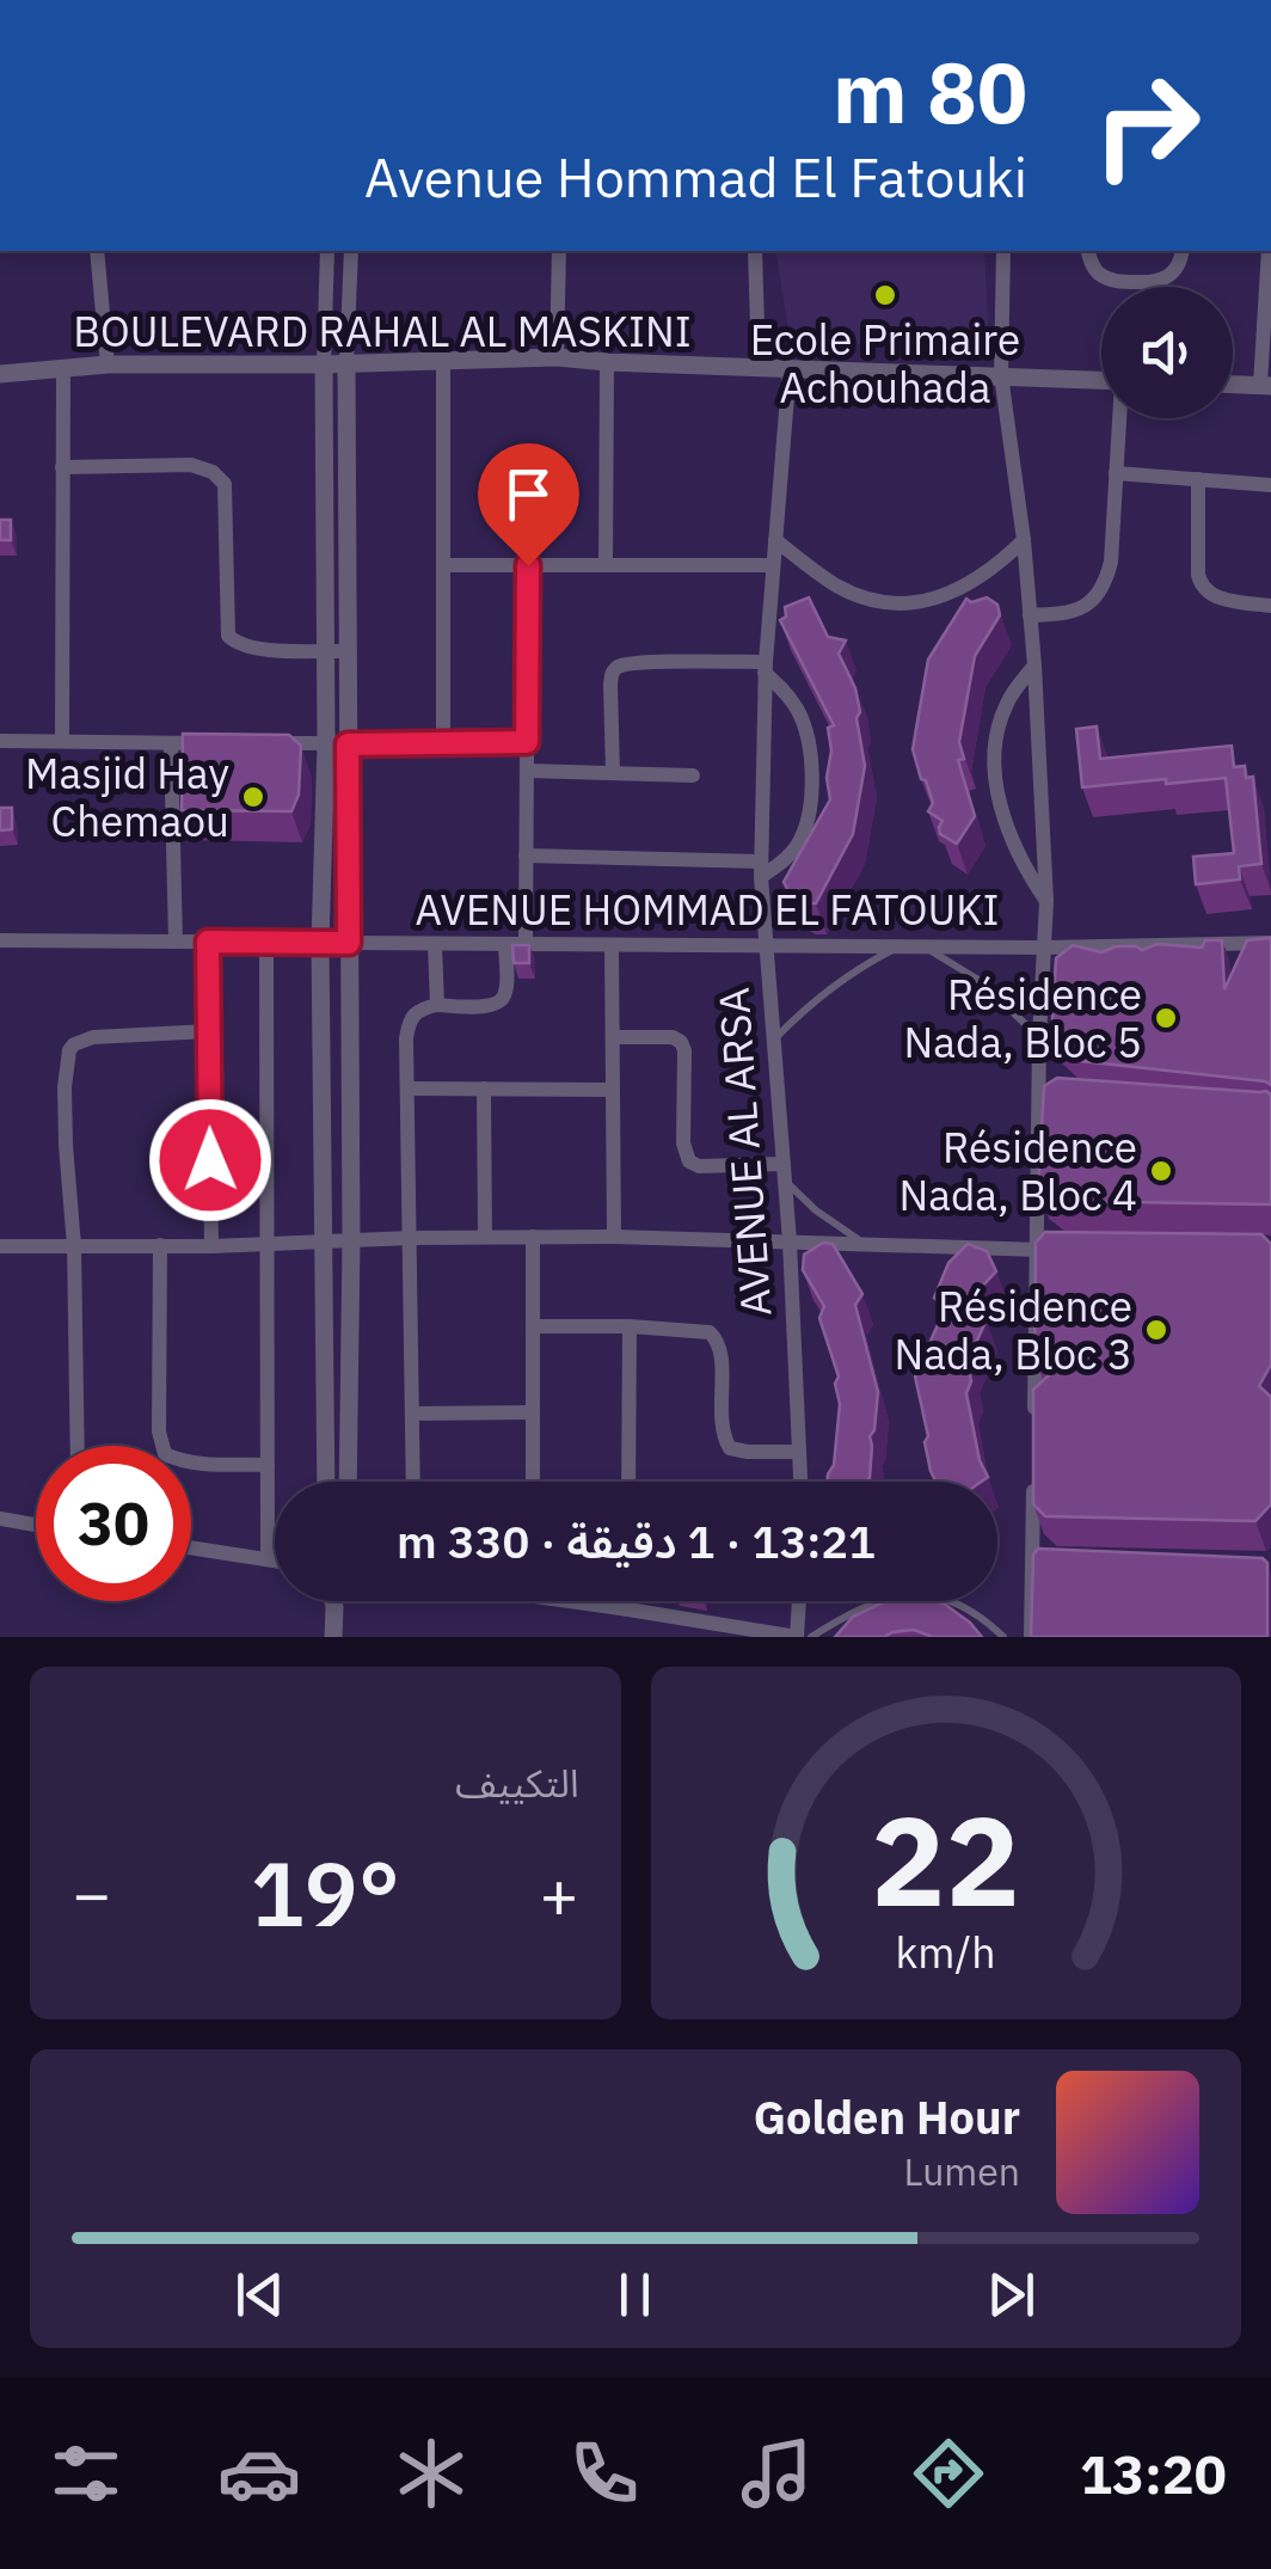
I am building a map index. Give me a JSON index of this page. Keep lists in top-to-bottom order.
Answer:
{
  "streets": {
    "street": ["BOULEVARD RAHAL AL MASKINI", "AVENUE HOMMAD EL FATOUKI", "AVENUE AL ARSA"]
  },
  "crossings": [
    ["BOULEVARD RAHAL AL MASKINI", "AVENUE AL ARSA"],
    ["AVENUE HOMMAD EL FATOUKI", "AVENUE AL ARSA"]
  ],
  "places": [
    "Ecole Primaire Achouhada",
    "Masjid Hay Chemaou",
    "Résidence Nada, Bloc 5",
    "Résidence Nada, Bloc 4",
    "Résidence Nada, Bloc 3"
  ],
  "page": {
    "turn": ["80 m", "Avenue Hommad El Fatouki"],
    "limit": "30",
    "trip": "13:21 · 1 دقيقة · 330 m",
    "tile": "التكييف",
    "heat": ["−", "19°", "+"],
    "song": ["Golden Hour", "Lumen"],
    "tabs": "13:20",
    "gauge": ["22", "km/h"]
  }
}
